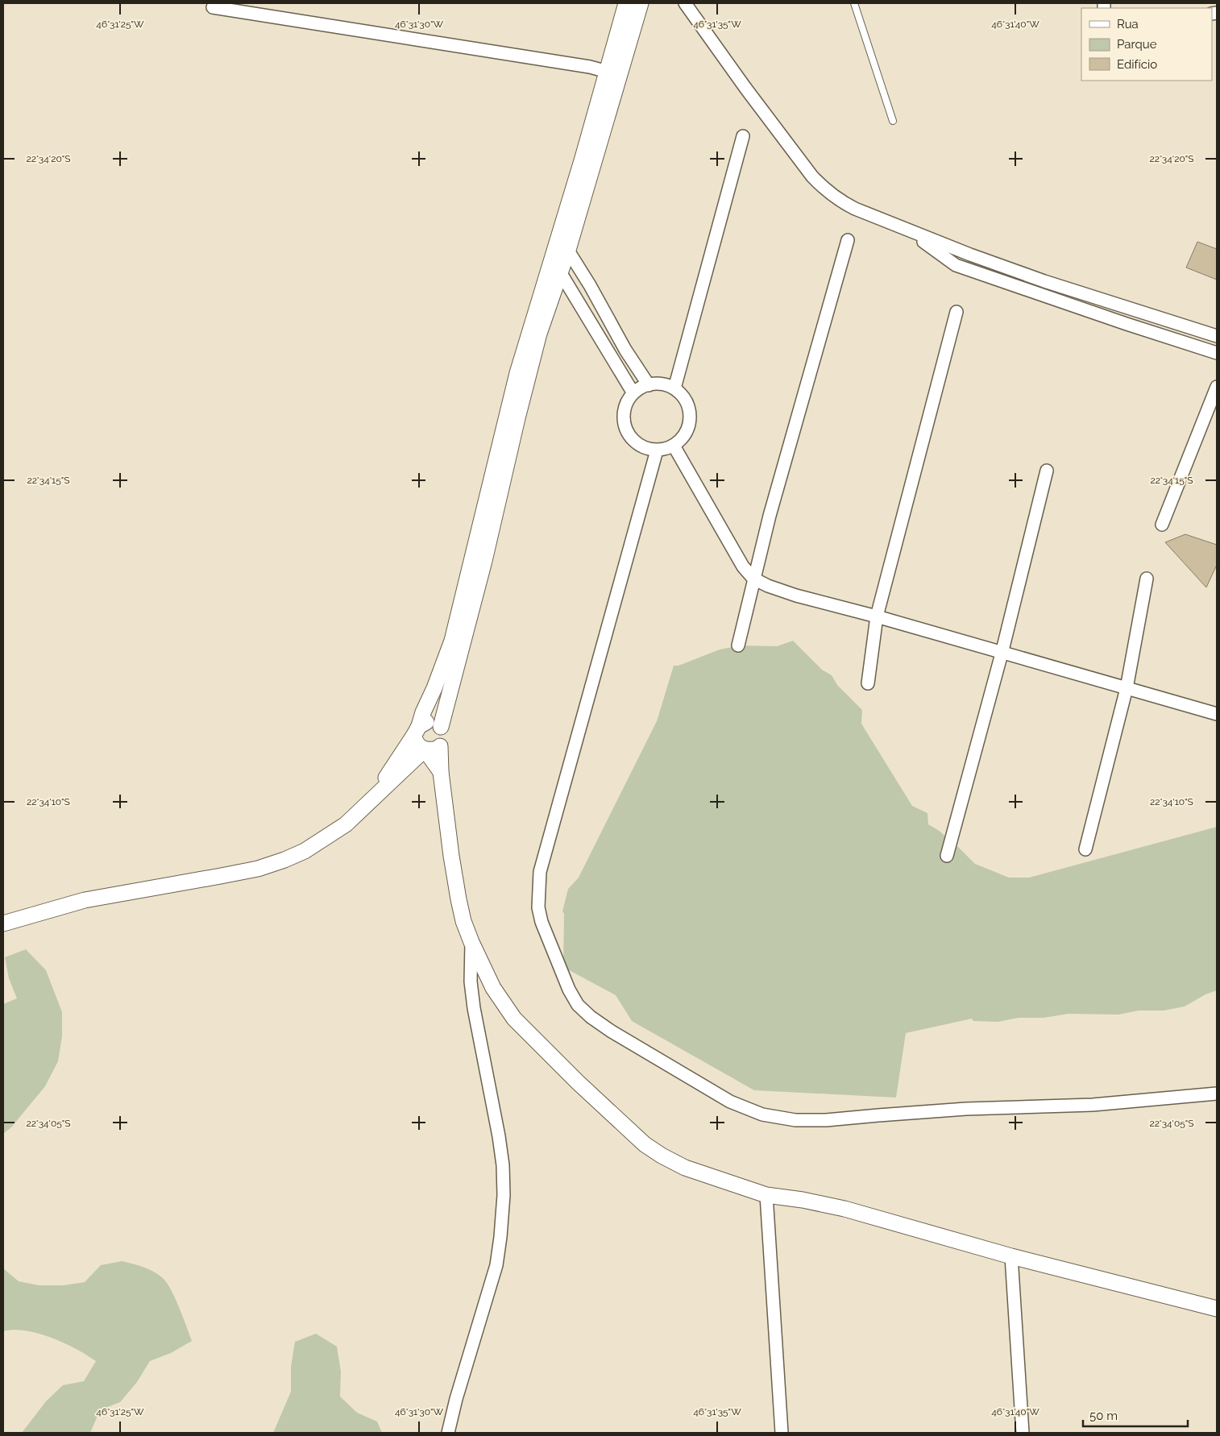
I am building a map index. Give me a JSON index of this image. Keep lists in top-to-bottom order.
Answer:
{
  "legend": ["Rua", "Parque", "Edifício"],
  "scale_bar": "50 m",
  "coordinates": [
    "46°31'25\"W",
    "46°31'30\"W",
    "46°31'35\"W",
    "46°31'40\"W",
    "22°34'20\"S",
    "22°34'15\"S",
    "22°34'10\"S",
    "22°34'05\"S"
  ]
}
